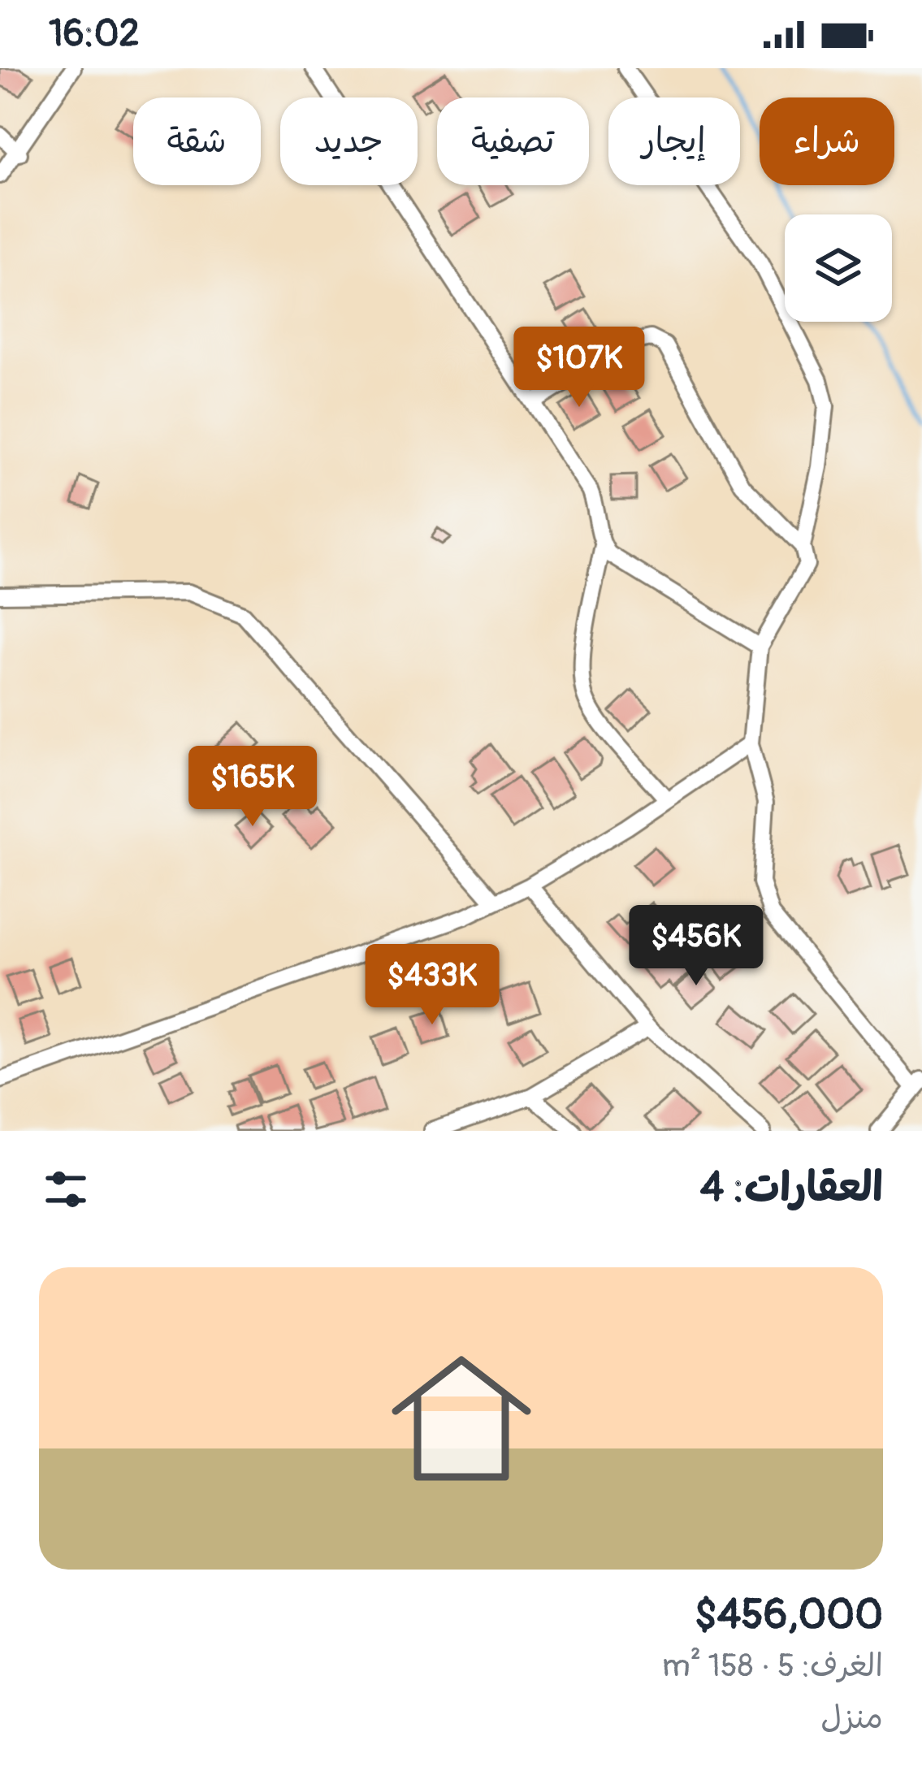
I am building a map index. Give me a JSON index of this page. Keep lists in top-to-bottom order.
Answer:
{
  "page": {
    "status": "16:02",
    "chip": [
      "شراء",
      "إيجار",
      "تصفية",
      "جديد",
      "شقة"
    ],
    "price": [
      "$107K",
      "$165K",
      "$456K",
      "$433K"
    ],
    "heading": "العقارات: 4",
    "list": [
      {
        "name": "$456,000",
        "note": "الغرف: 5 · 158 m² · منزل"
      }
    ]
  }
}
